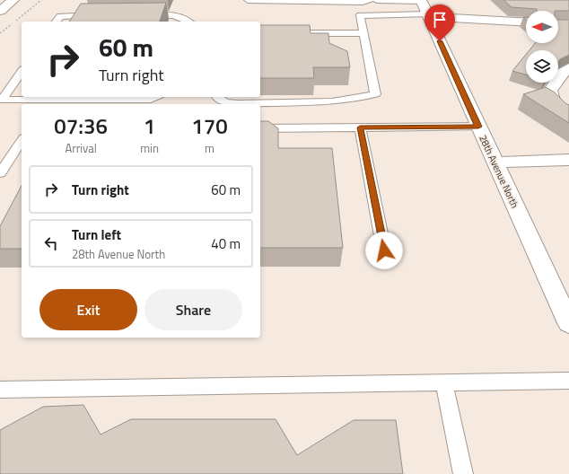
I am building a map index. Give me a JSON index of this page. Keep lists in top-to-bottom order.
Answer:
{
  "streets": {
    "street": ["28th Avenue North"]
  },
  "north": "left",
  "page": {
    "turn": ["60 m", "Turn right"],
    "eta": [
      "07:36",
      "Arrival",
      "1",
      "min",
      "170",
      "m"
    ],
    "list": [
      {
        "name": "Turn right",
        "value": "60 m"
      },
      {
        "name": "Turn left",
        "note": "28th Avenue North",
        "value": "40 m"
      }
    ],
    "buttons": ["Exit", "Share"]
  }
}
